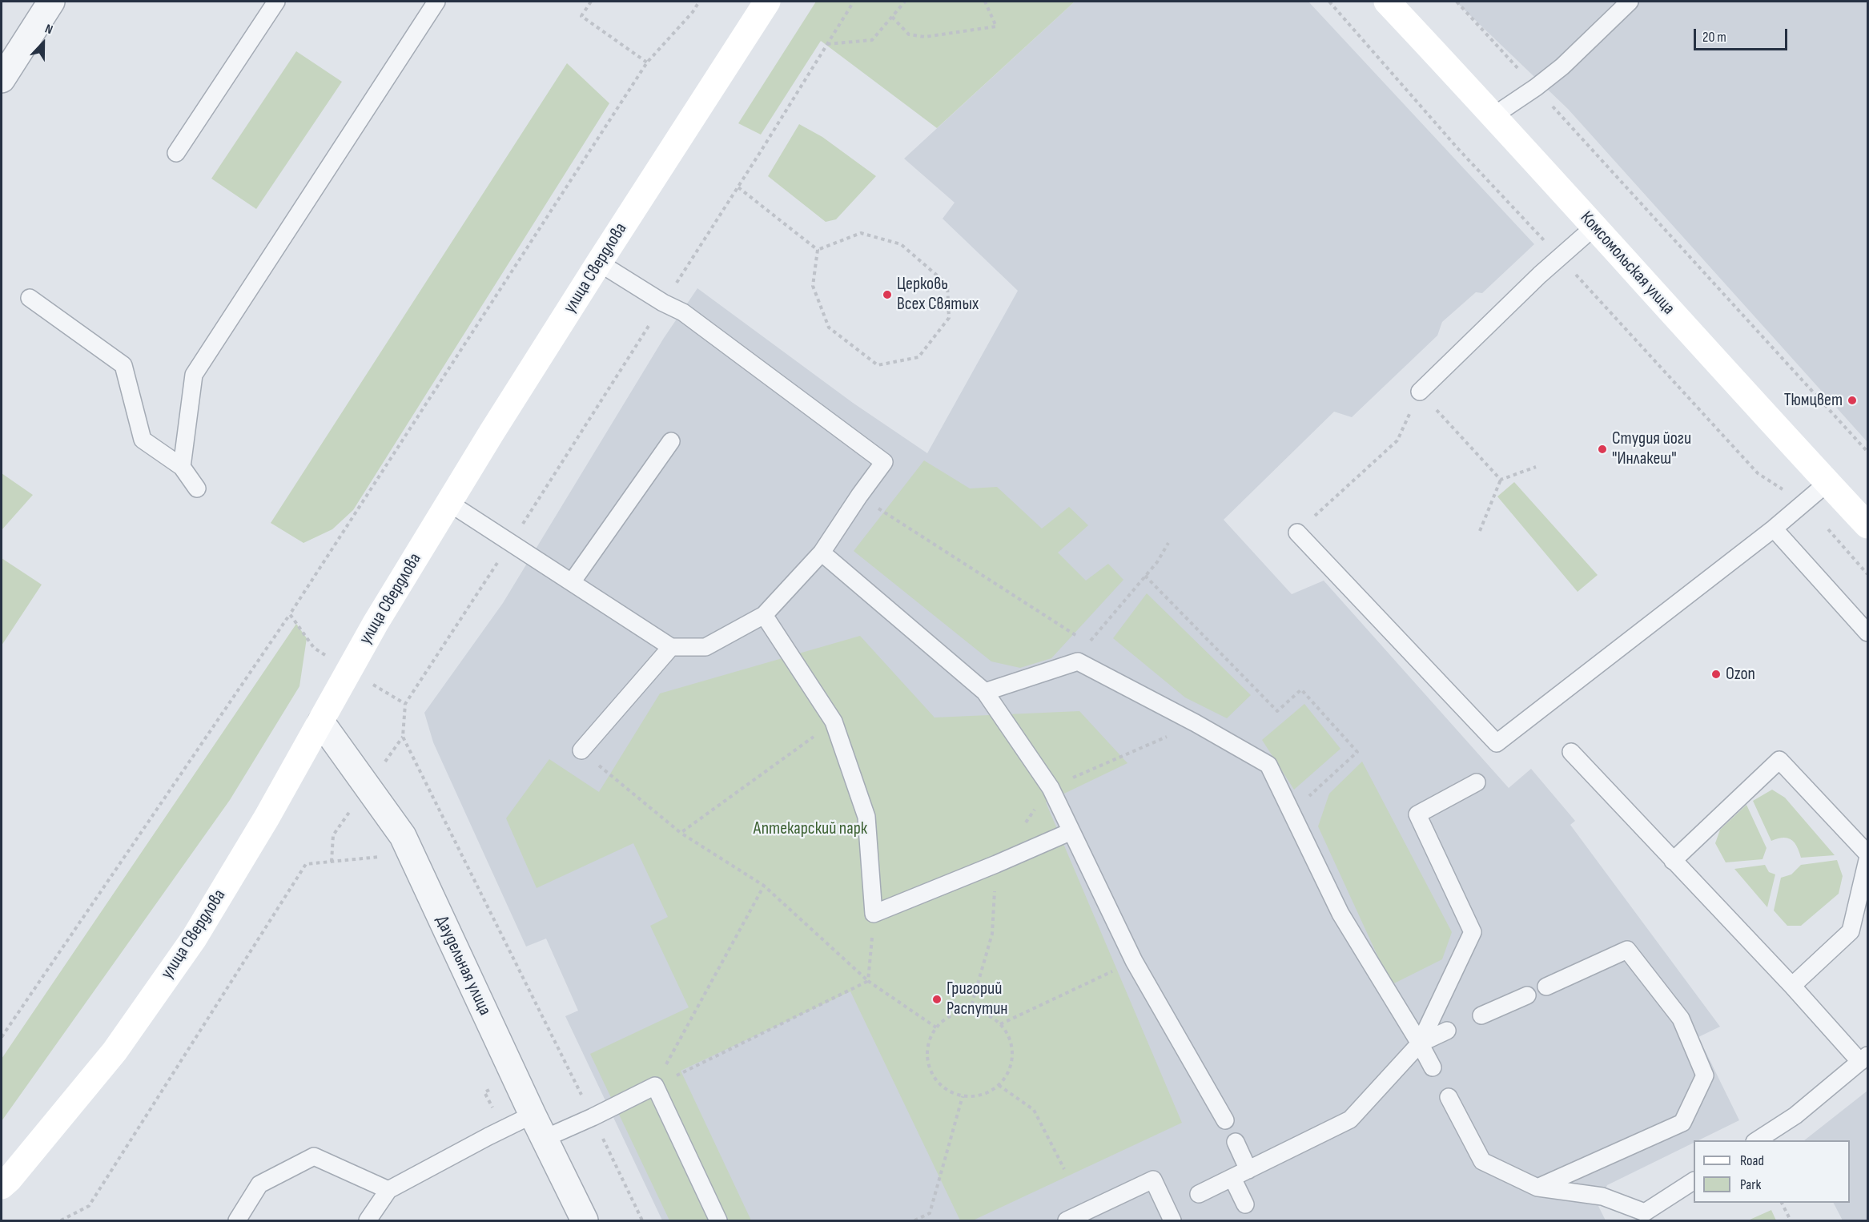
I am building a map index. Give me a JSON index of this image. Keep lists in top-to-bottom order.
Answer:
{
  "streets": {
    "street": ["Комсомольская улица", "улица Свердлова", "Даудельная улица"]
  },
  "crossings": [
    ["улица Свердлова", "Даудельная улица"]
  ],
  "parks": ["Аптекарский парк"],
  "places": [
    "Церковь Всех Святых",
    "Тюмцвет",
    "Студия йоги \"Инлакеш\"",
    "Ozon",
    "Григорий Распутин"
  ],
  "legend": ["Road", "Park"],
  "scale_bar": "20 m",
  "north": "top"
}
